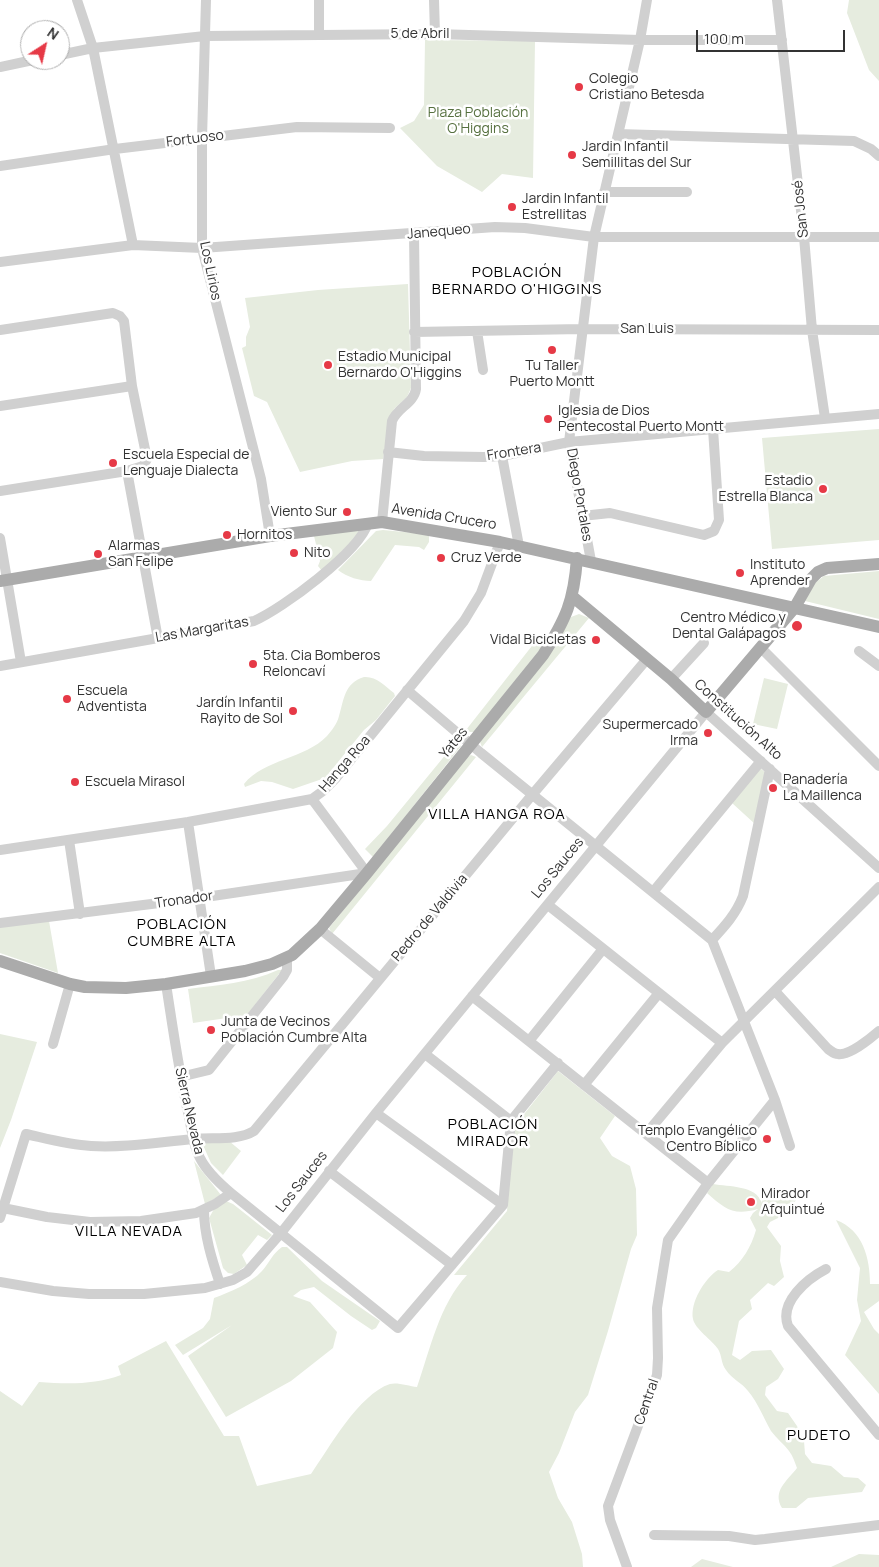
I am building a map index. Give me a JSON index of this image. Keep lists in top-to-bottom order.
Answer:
{
  "streets": {
    "main road": [
      "Avenida Crucero",
      "Constitución Alto",
      "Yates",
      "Los Sauces"
    ],
    "street": [
      "5 de Abril",
      "Fortuoso",
      "San José",
      "Janequeo",
      "Los Lirios",
      "San Luis",
      "Frontera",
      "Diego Portales",
      "Las Margaritas",
      "Hanga Roa",
      "Tronador",
      "Pedro de Valdivia",
      "Sierra Nevada",
      "Central"
    ]
  },
  "crossings": [
    ["5 de Abril", "San José"],
    ["5 de Abril", "Los Lirios"],
    ["5 de Abril", "Diego Portales"],
    ["Fortuoso", "Los Lirios"],
    ["San José", "Janequeo"],
    ["San José", "San Luis"],
    ["San José", "Frontera"],
    ["Janequeo", "Los Lirios"],
    ["Janequeo", "Diego Portales"],
    ["Los Lirios", "Avenida Crucero"],
    ["San Luis", "Diego Portales"],
    ["Frontera", "Diego Portales"],
    ["Diego Portales", "Avenida Crucero"],
    ["Avenida Crucero", "Las Margaritas"],
    ["Avenida Crucero", "Yates"],
    ["Avenida Crucero", "Hanga Roa"],
    ["Avenida Crucero", "Los Sauces"],
    ["Constitución Alto", "Yates"],
    ["Constitución Alto", "Los Sauces"],
    ["Constitución Alto", "Pedro de Valdivia"],
    ["Yates", "Tronador"],
    ["Yates", "Sierra Nevada"],
    ["Los Sauces", "Sierra Nevada"],
    ["Pedro de Valdivia", "Sierra Nevada"]
  ],
  "districts": [
    "POBLACIÓN BERNARDO O'HIGGINS",
    "VILLA HANGA ROA",
    "POBLACIÓN CUMBRE ALTA",
    "POBLACIÓN MIRADOR",
    "VILLA NEVADA",
    "PUDETO"
  ],
  "parks": ["Plaza Población O'Higgins"],
  "places": [
    "Colegio Cristiano Betesda",
    "Jardin Infantil Semillitas del Sur",
    "Jardin Infantil Estrellitas",
    "Tu Taller Puerto Montt",
    "Estadio Municipal Bernardo O'Higgins",
    "Iglesia de Dios Pentecostal Puerto Montt",
    "Escuela Especial de Lenguaje Dialecta",
    "Estadio Estrella Blanca",
    "Viento Sur",
    "Hornitos",
    "Nito",
    "Alarmas San Felipe",
    "Cruz Verde",
    "Instituto Aprender",
    "Centro Médico y Dental Galápagos",
    "Vidal Bicicletas",
    "5ta. Cia Bomberos Reloncaví",
    "Escuela Adventista",
    "Jardín Infantil Rayito de Sol",
    "Supermercado Irma",
    "Escuela Mirasol",
    "Panadería La Maillenca",
    "Junta de Vecinos Población Cumbre Alta",
    "Templo Evangélico Centro Bíblico",
    "Mirador Afquintué"
  ],
  "scale_bar": "100 m",
  "north": "top right"
}
